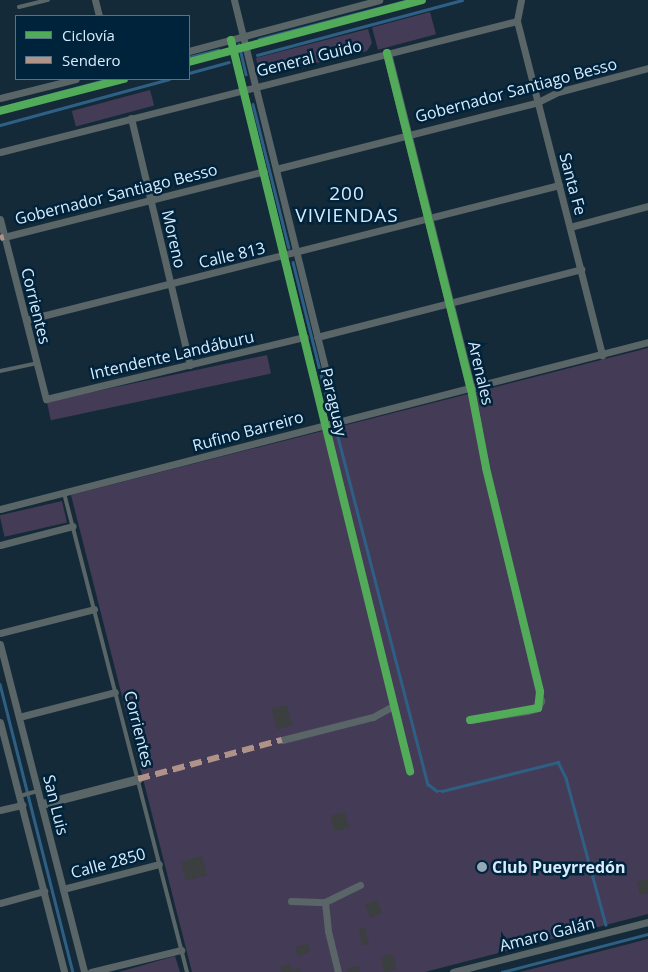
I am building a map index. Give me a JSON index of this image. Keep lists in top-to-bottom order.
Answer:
{
  "streets": {
    "street": [
      "General Guido",
      "Gobernador Santiago Besso",
      "Santa Fe",
      "Moreno",
      "Calle 813",
      "Corrientes",
      "Intendente Landáburu",
      "Arenales",
      "Paraguay",
      "Rufino Barreiro",
      "San Luis",
      "Calle 2850",
      "Amaro Galán"
    ]
  },
  "crossings": [
    ["General Guido", "Santa Fe"],
    ["General Guido", "Moreno"],
    ["General Guido", "Arenales"],
    ["General Guido", "Paraguay"],
    ["Gobernador Santiago Besso", "Santa Fe"],
    ["Gobernador Santiago Besso", "Moreno"],
    ["Gobernador Santiago Besso", "Corrientes"],
    ["Gobernador Santiago Besso", "Arenales"],
    ["Gobernador Santiago Besso", "Paraguay"],
    ["Santa Fe", "Calle 813"],
    ["Santa Fe", "Rufino Barreiro"],
    ["Moreno", "Calle 813"],
    ["Moreno", "Intendente Landáburu"],
    ["Calle 813", "Corrientes"],
    ["Calle 813", "Arenales"],
    ["Calle 813", "Paraguay"],
    ["Corrientes", "Intendente Landáburu"],
    ["Corrientes", "Rufino Barreiro"],
    ["Corrientes", "Calle 2850"],
    ["Intendente Landáburu", "Paraguay"],
    ["Arenales", "Rufino Barreiro"],
    ["Paraguay", "Rufino Barreiro"],
    ["San Luis", "Calle 2850"]
  ],
  "districts": ["200 VIVIENDAS"],
  "places": ["Club Pueyrredón"],
  "legend": ["Ciclovía", "Sendero"]
}
